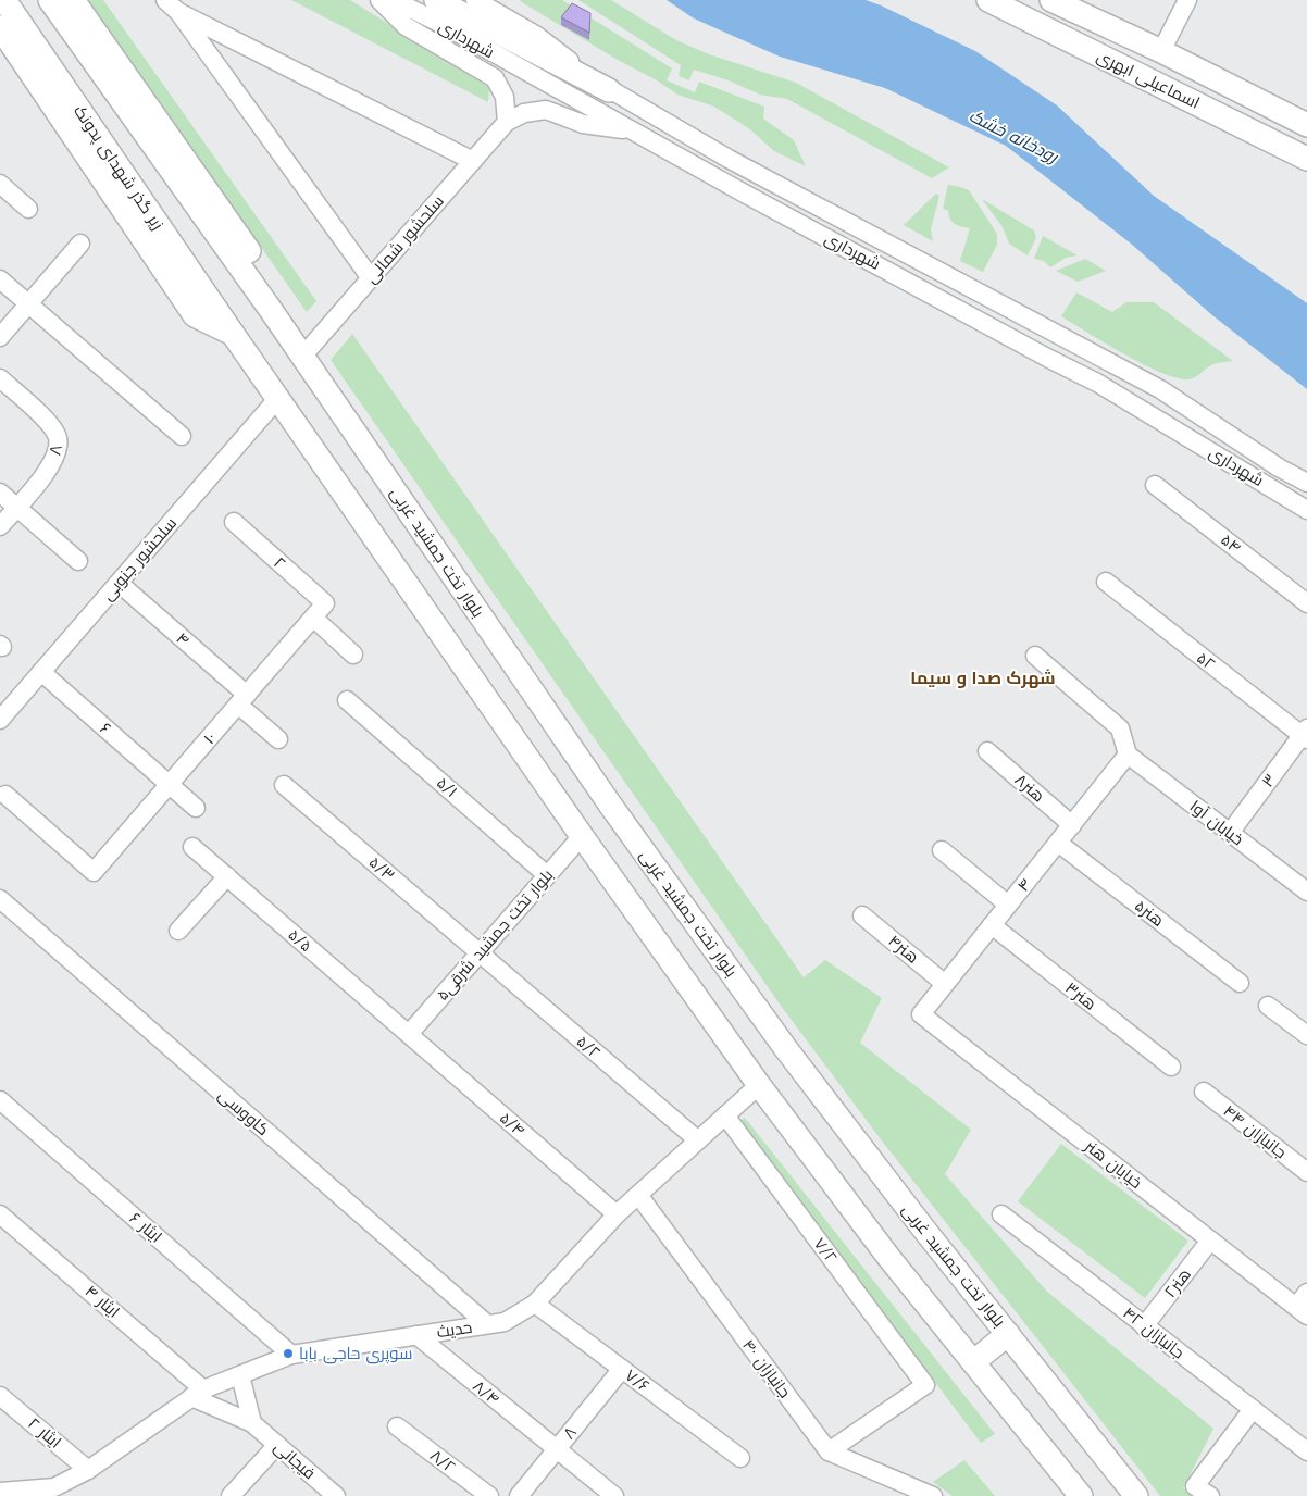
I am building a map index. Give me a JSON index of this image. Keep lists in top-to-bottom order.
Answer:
{
  "streets": {
    "main road": ["اسماعیلی ابهری", "زیر گذر شهدای پدونک", "بلوار تخت جمشید غربی"],
    "street": [
      "شهرداری",
      "سلحشور شمالی",
      "۸",
      "۵۴",
      "سلحشور جنوبی",
      "۲",
      "۴",
      "۵۲",
      "۶",
      "۱۰",
      "۳",
      "۵/۱",
      "هنر۸",
      "خیابان آوا",
      "۵/۳",
      "هنر۵",
      "بلوار تخت جمشید شرقی۵",
      "۵/۵",
      "هنر۴",
      "هنر۳",
      "۵/۲",
      "کاووسی",
      "۵/۴",
      "۴۴ جانبازان",
      "خیابان هنر",
      "ایثار ۶",
      "۷/۲",
      "هنر۲",
      "ایثار ۴",
      "حدیث",
      "۴۲ جانبازان",
      "۴۰ جانبازان",
      "۷/۶",
      "۸/۴",
      "ایثار ۲",
      "فیجانی",
      "۸/۲"
    ]
  },
  "crossings": [
    ["سلحشور شمالی", "بلوار تخت جمشید غربی"],
    ["۸", "۷/۶"],
    ["۸", "۸/۴"],
    ["سلحشور جنوبی", "۴"],
    ["سلحشور جنوبی", "۶"],
    ["۲", "۱۰"],
    ["۴", "۱۰"],
    ["۴", "هنر۸"],
    ["۴", "خیابان آوا"],
    ["۴", "هنر۵"],
    ["۴", "هنر۴"],
    ["۴", "هنر۳"],
    ["۴", "خیابان هنر"],
    ["۵۲", "۳"],
    ["۶", "۱۰"],
    ["۳", "خیابان آوا"],
    ["۵/۱", "بلوار تخت جمشید شرقی۵"],
    ["۵/۳", "بلوار تخت جمشید شرقی۵"],
    ["۵/۳", "۵/۲"],
    ["بلوار تخت جمشید شرقی۵", "۵/۵"],
    ["بلوار تخت جمشید شرقی۵", "۵/۲"],
    ["بلوار تخت جمشید شرقی۵", "۵/۴"],
    ["۵/۵", "۵/۴"],
    ["۵/۲", "حدیث"],
    ["کاووسی", "حدیث"],
    ["۵/۴", "حدیث"],
    ["خیابان هنر", "هنر۲"],
    ["ایثار ۶", "حدیث"],
    ["۷/۲", "حدیث"],
    ["۷/۲", "۴۰ جانبازان"],
    ["هنر۲", "۴۲ جانبازان"],
    ["ایثار ۴", "حدیث"],
    ["ایثار ۴", "فیجانی"],
    ["حدیث", "۴۰ جانبازان"],
    ["حدیث", "۷/۶"],
    ["حدیث", "۸/۴"],
    ["حدیث", "ایثار ۲"]
  ],
  "districts": ["شهرک صدا و سیما"],
  "water": ["رودخانه خشک"],
  "places": ["سوپری حاجی بابا"]
}
